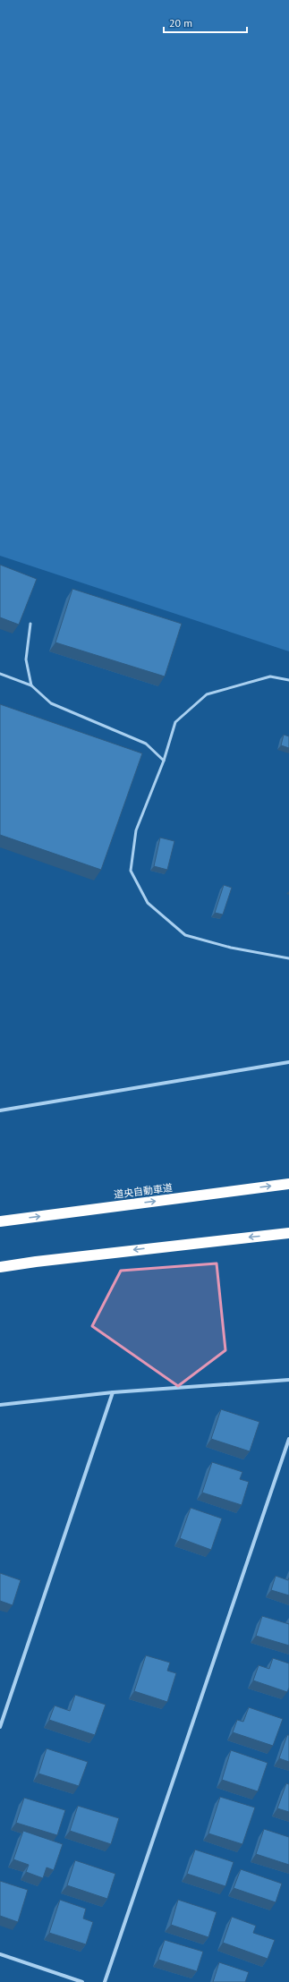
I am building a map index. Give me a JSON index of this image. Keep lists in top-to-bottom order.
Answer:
{
  "streets": {
    "highway": ["道央自動車道"]
  },
  "scale_bar": "20 m"
}
